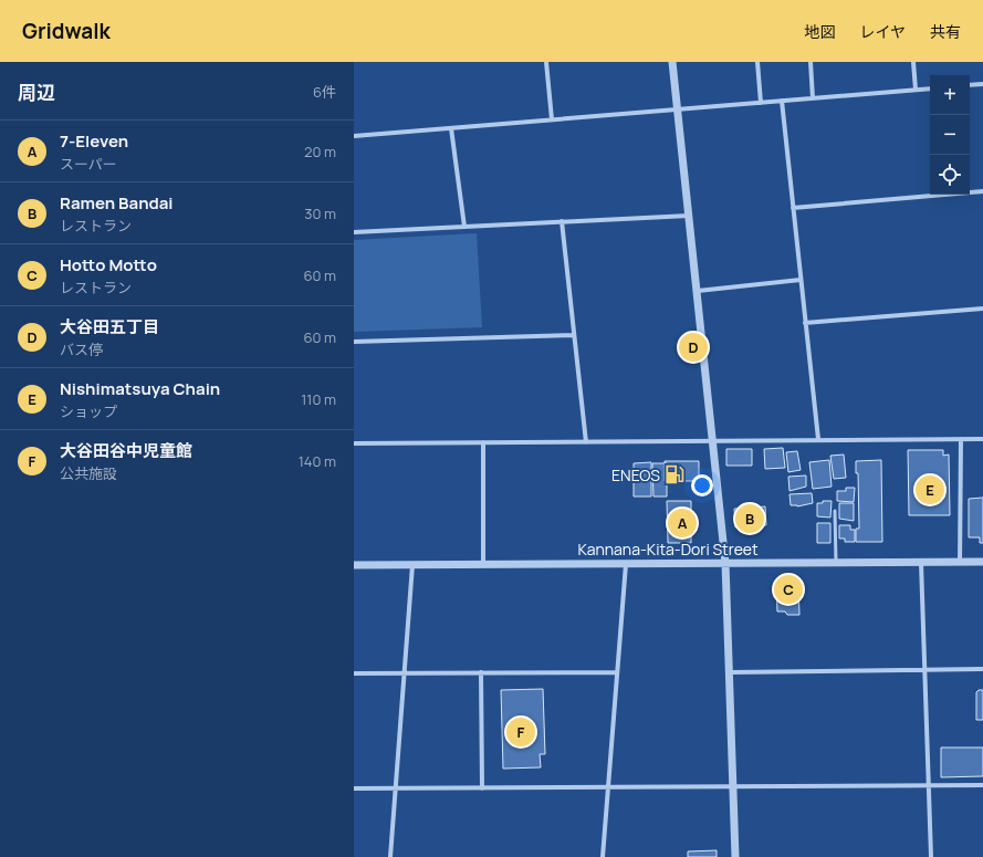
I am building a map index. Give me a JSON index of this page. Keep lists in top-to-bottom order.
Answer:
{
  "streets": {
    "street": ["Kannana-Kita-Dori Street"]
  },
  "places": {
    "fuel station": ["ENEOS"]
  },
  "page": {
    "header": "Gridwalk",
    "nav": ["地図", "レイヤ", "共有"],
    "heading": ["周辺", "6件"],
    "map_buttons": ["+", "−"],
    "list": [
      {
        "mark": "A",
        "name": "7-Eleven",
        "note": "スーパー",
        "value": "20 m"
      },
      {
        "mark": "B",
        "name": "Ramen Bandai",
        "note": "レストラン",
        "value": "30 m"
      },
      {
        "mark": "C",
        "name": "Hotto Motto",
        "note": "レストラン",
        "value": "60 m"
      },
      {
        "mark": "D",
        "name": "大谷田五丁目",
        "note": "バス停",
        "value": "60 m"
      },
      {
        "mark": "E",
        "name": "Nishimatsuya Chain",
        "note": "ショップ",
        "value": "110 m"
      },
      {
        "mark": "F",
        "name": "大谷田谷中児童館",
        "note": "公共施設",
        "value": "140 m"
      }
    ],
    "pins": [
      "D",
      "E",
      "B",
      "A",
      "C",
      "F"
    ]
  }
}
